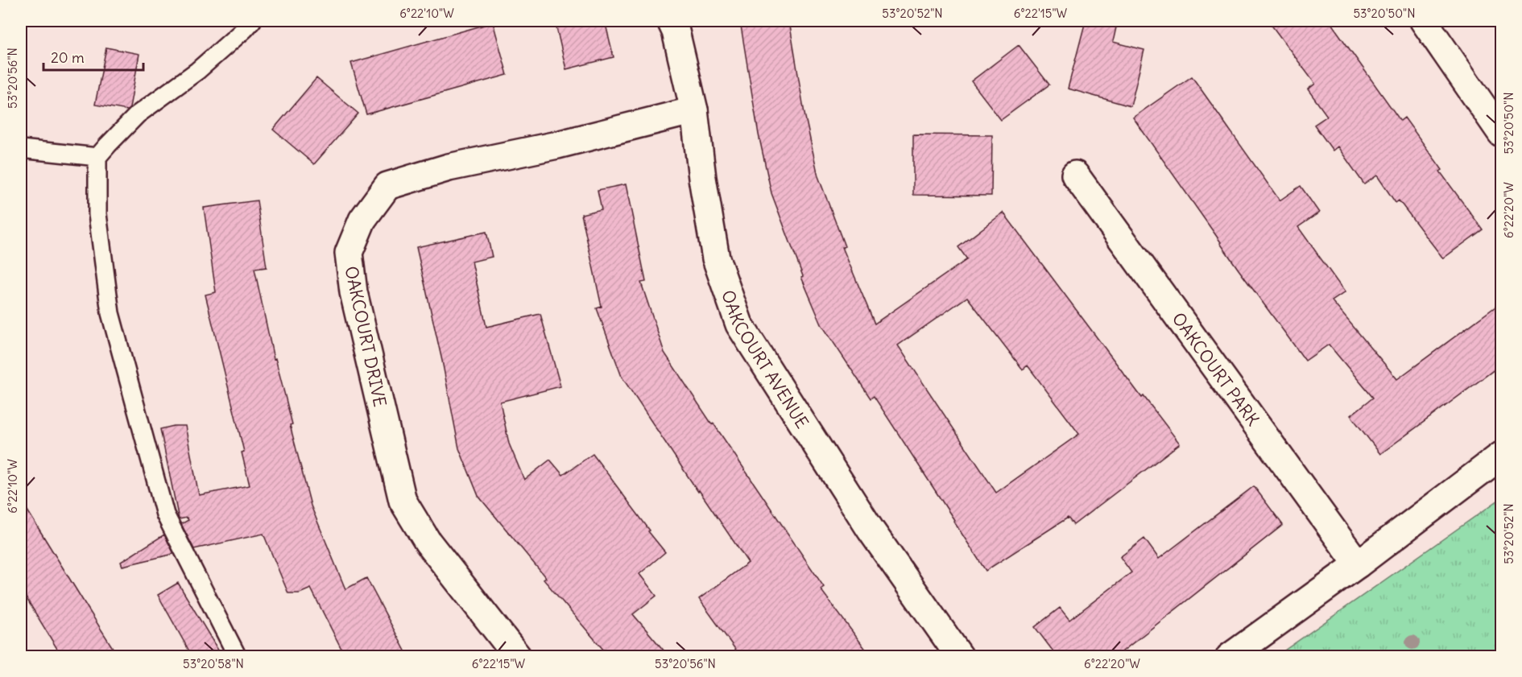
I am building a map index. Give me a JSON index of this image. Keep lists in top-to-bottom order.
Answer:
{
  "streets": {
    "street": ["OAKCOURT DRIVE", "OAKCOURT AVENUE", "OAKCOURT PARK"]
  },
  "crossings": [
    ["OAKCOURT DRIVE", "OAKCOURT AVENUE"]
  ],
  "scale_bar": "20 m",
  "coordinates": [
    "6°22'10\"W",
    "53°20'52\"N",
    "6°22'15\"W",
    "53°20'50\"N",
    "53°20'56\"N",
    "6°22'20\"W",
    "53°20'58\"N"
  ]
}
